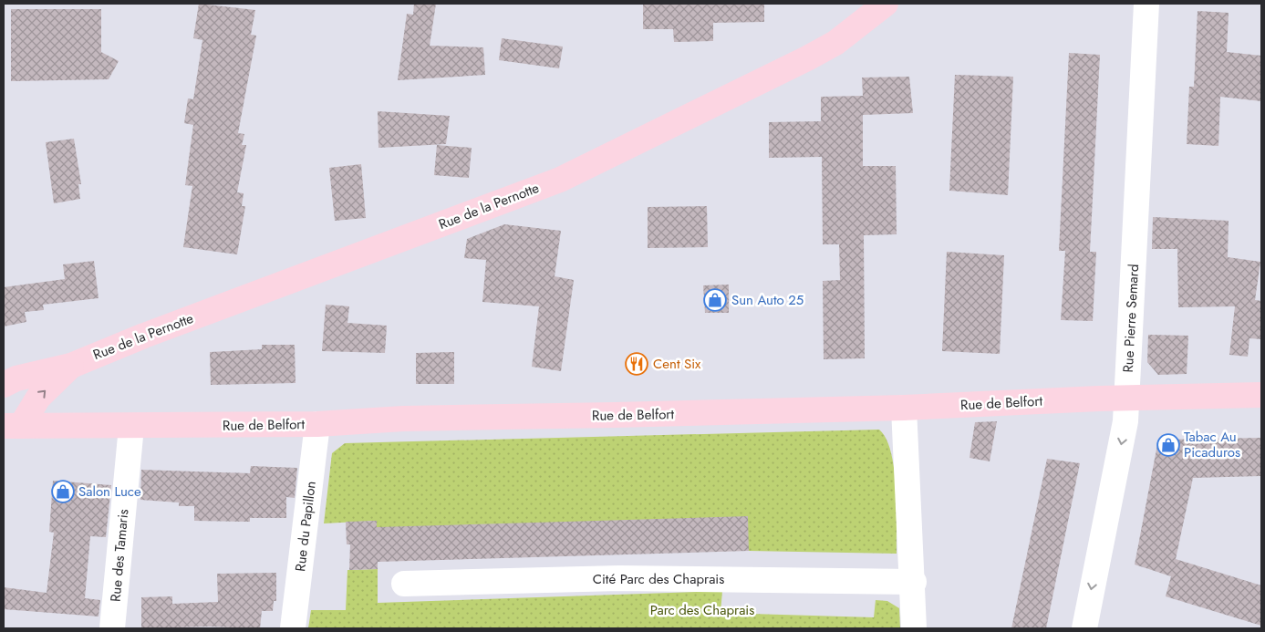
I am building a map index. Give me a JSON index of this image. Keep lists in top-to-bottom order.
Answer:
{
  "streets": {
    "main road": ["Rue de la Pernotte", "Rue de Belfort"],
    "street": [
      "Rue Pierre Semard",
      "Rue du Papillon",
      "Rue des Tamaris",
      "Cité Parc des Chaprais"
    ]
  },
  "crossings": [
    ["Rue de la Pernotte", "Rue de Belfort"],
    ["Rue Pierre Semard", "Rue de Belfort"],
    ["Rue de Belfort", "Rue du Papillon"],
    ["Rue de Belfort", "Rue des Tamaris"]
  ],
  "parks": ["Parc des Chaprais"],
  "places": {
    "shop": ["Sun Auto 25", "Tabac Au Picaduros", "Salon Luce"],
    "restaurant": ["Cent Six"]
  }
}
